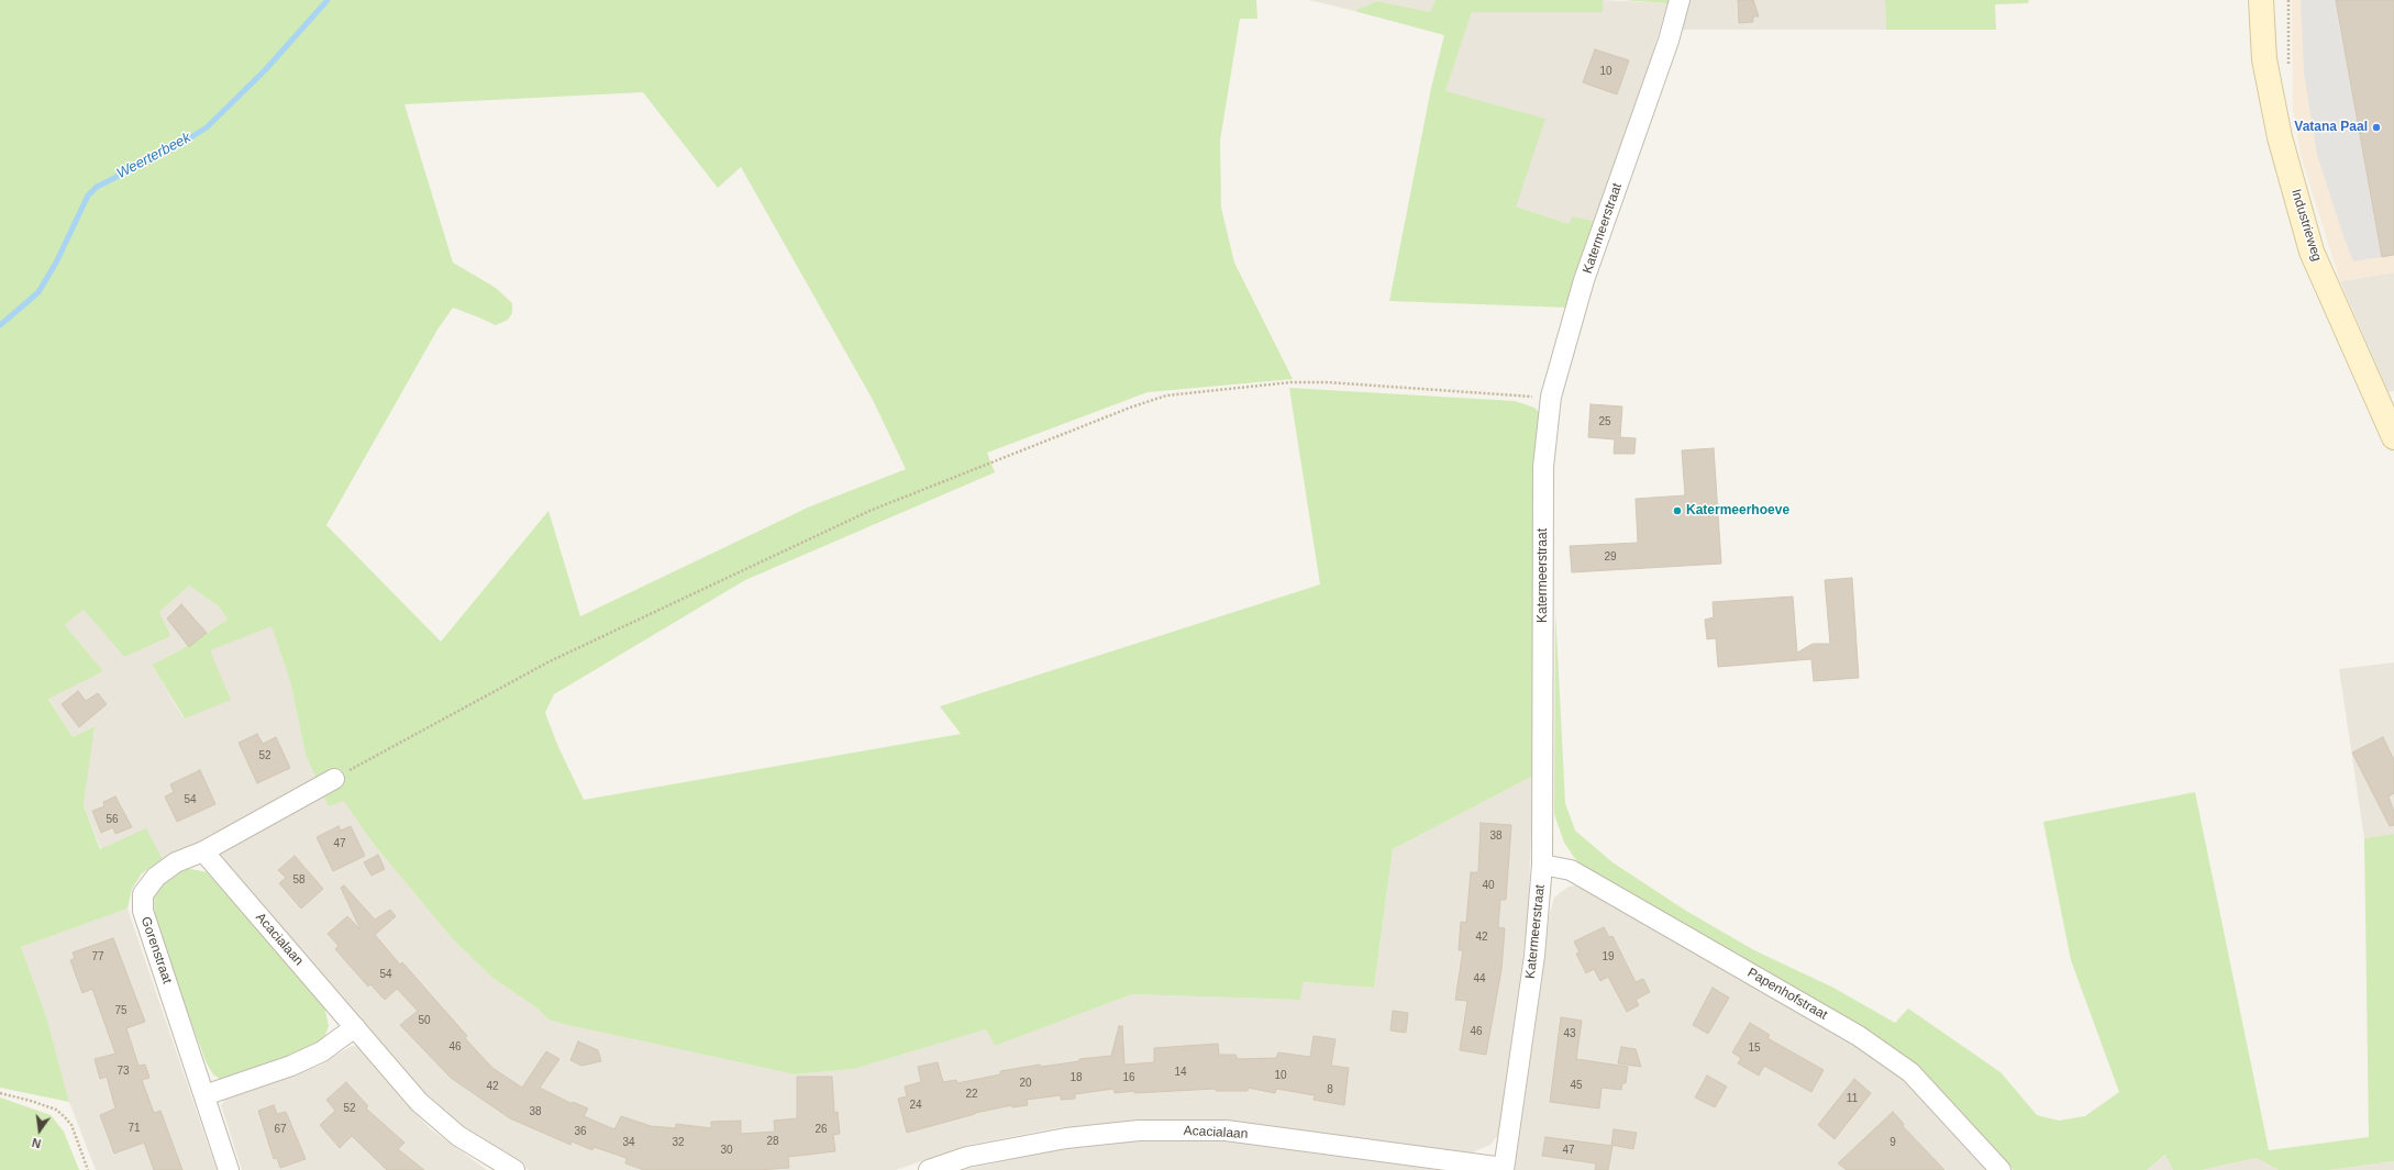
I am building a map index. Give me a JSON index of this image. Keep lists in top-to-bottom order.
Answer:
{
  "streets": {
    "main road": ["Industrieweg"],
    "street": [
      "Katermeerstraat",
      "Acacialaan",
      "Gorenstraat",
      "Papenhofstraat"
    ]
  },
  "crossings": [
    ["Katermeerstraat", "Acacialaan"],
    ["Katermeerstraat", "Papenhofstraat"],
    ["Acacialaan", "Gorenstraat"]
  ],
  "water": ["Weerterbeek"],
  "places": ["Vatana Paal", "Katermeerhoeve"],
  "house_numbers": [
    "10",
    "25",
    "29",
    "52",
    "54",
    "56",
    "38",
    "47",
    "58",
    "40",
    "42",
    "77",
    "19",
    "54",
    "44",
    "75",
    "50",
    "46",
    "43",
    "46",
    "15",
    "73",
    "14",
    "10",
    "18",
    "16",
    "20",
    "45",
    "42",
    "8",
    "22",
    "11",
    "24",
    "52",
    "38",
    "71",
    "67",
    "26",
    "36",
    "28",
    "34",
    "32",
    "9",
    "30",
    "47"
  ],
  "north": "bottom"
}
